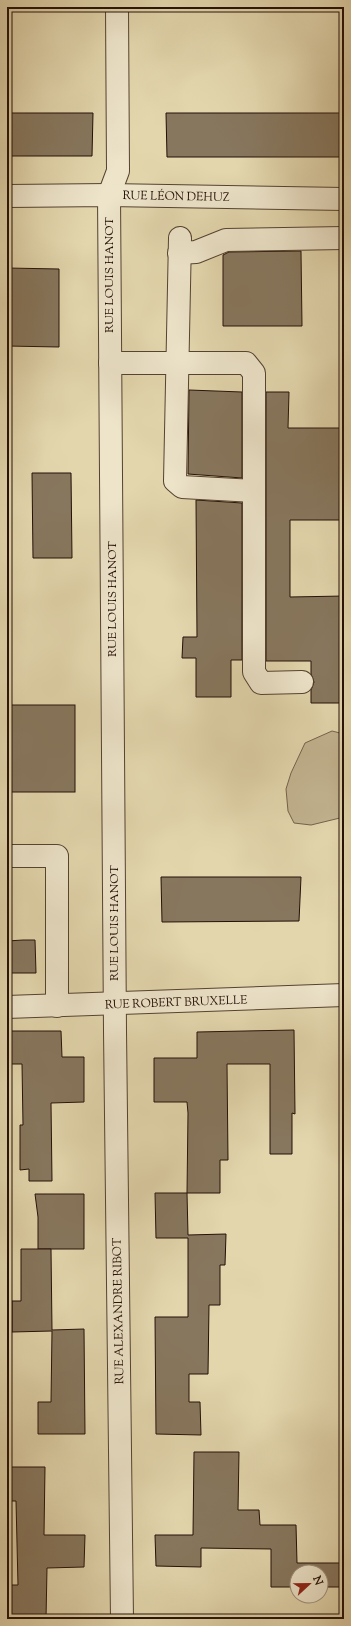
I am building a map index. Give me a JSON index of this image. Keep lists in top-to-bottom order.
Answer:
{
  "streets": {
    "street": [
      "RUE LÉON DEHUZ",
      "RUE LOUIS HANOT",
      "RUE ROBERT BRUXELLE",
      "RUE ALEXANDRE RIBOT"
    ]
  },
  "crossings": [
    ["RUE LÉON DEHUZ", "RUE LOUIS HANOT"],
    ["RUE LOUIS HANOT", "RUE ROBERT BRUXELLE"],
    ["RUE LOUIS HANOT", "RUE ALEXANDRE RIBOT"],
    ["RUE ROBERT BRUXELLE", "RUE ALEXANDRE RIBOT"]
  ],
  "north": "right"
}
